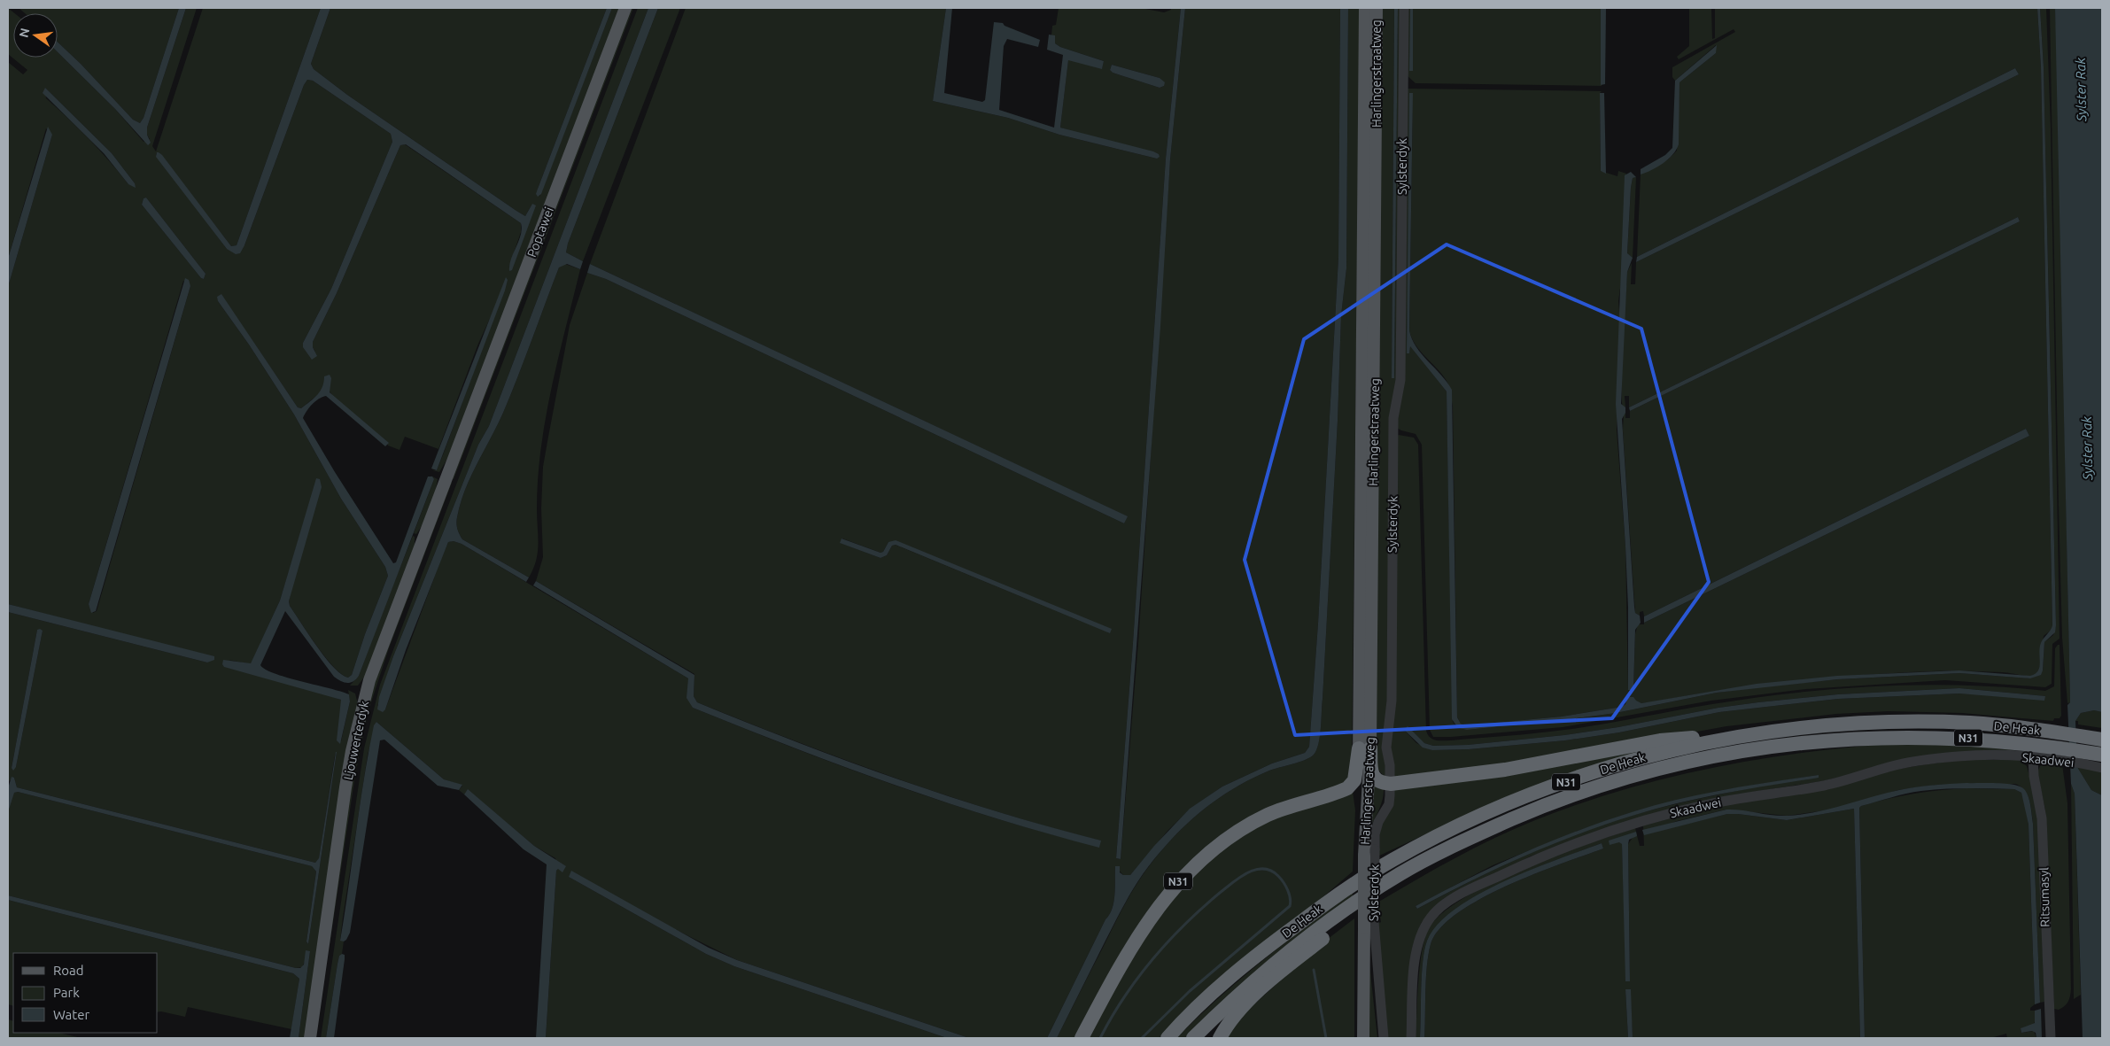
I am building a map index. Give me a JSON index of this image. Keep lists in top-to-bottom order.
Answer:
{
  "streets": {
    "highway": ["De Heak", "N31"],
    "main road": ["Harlingerstraatweg", "Poptawei", "Ljouwerterdyk"],
    "street": ["Sylsterdyk", "Skaadwei", "Ritsumasyl"]
  },
  "crossings": [
    ["Harlingerstraatweg", "Sylsterdyk"],
    ["Harlingerstraatweg", "N31"],
    ["Sylsterdyk", "N31"],
    ["Poptawei", "Ljouwerterdyk"],
    ["De Heak", "N31"],
    ["De Heak", "Skaadwei"],
    ["Skaadwei", "Ritsumasyl"]
  ],
  "water": ["Sylster Rak"],
  "legend": ["Road", "Park", "Water"],
  "north": "left"
}
